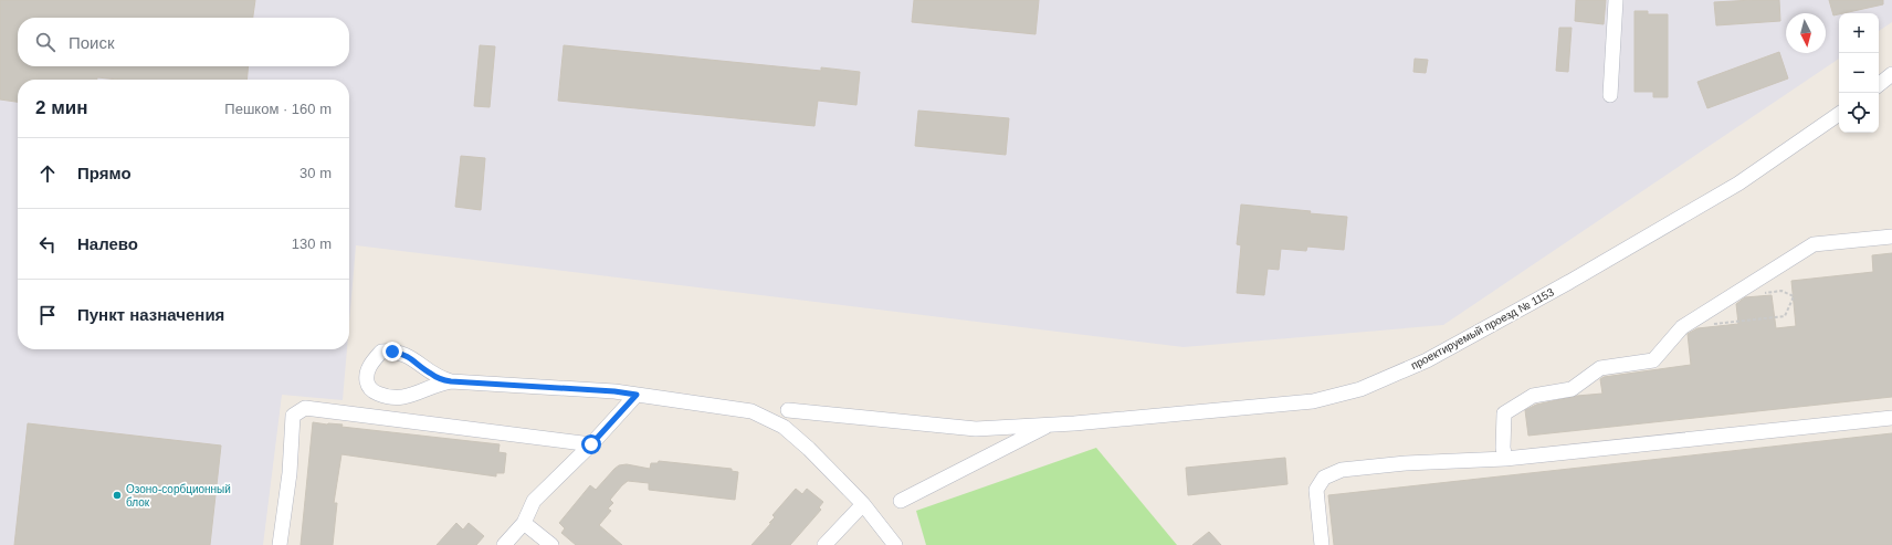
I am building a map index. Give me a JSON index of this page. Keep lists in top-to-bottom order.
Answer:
{
  "streets": {
    "street": ["проектируемый проезд № 1153"]
  },
  "places": ["Озоно-сорбционный блок"],
  "north": "bottom",
  "page": {
    "map_buttons": ["+", "−"],
    "search": "Поиск",
    "heading": ["2 мин", "Пешком · 160 m"],
    "list": [
      ["Прямо", "30 m"],
      ["Налево", "130 m"],
      "Пункт назначения"
    ]
  }
}
